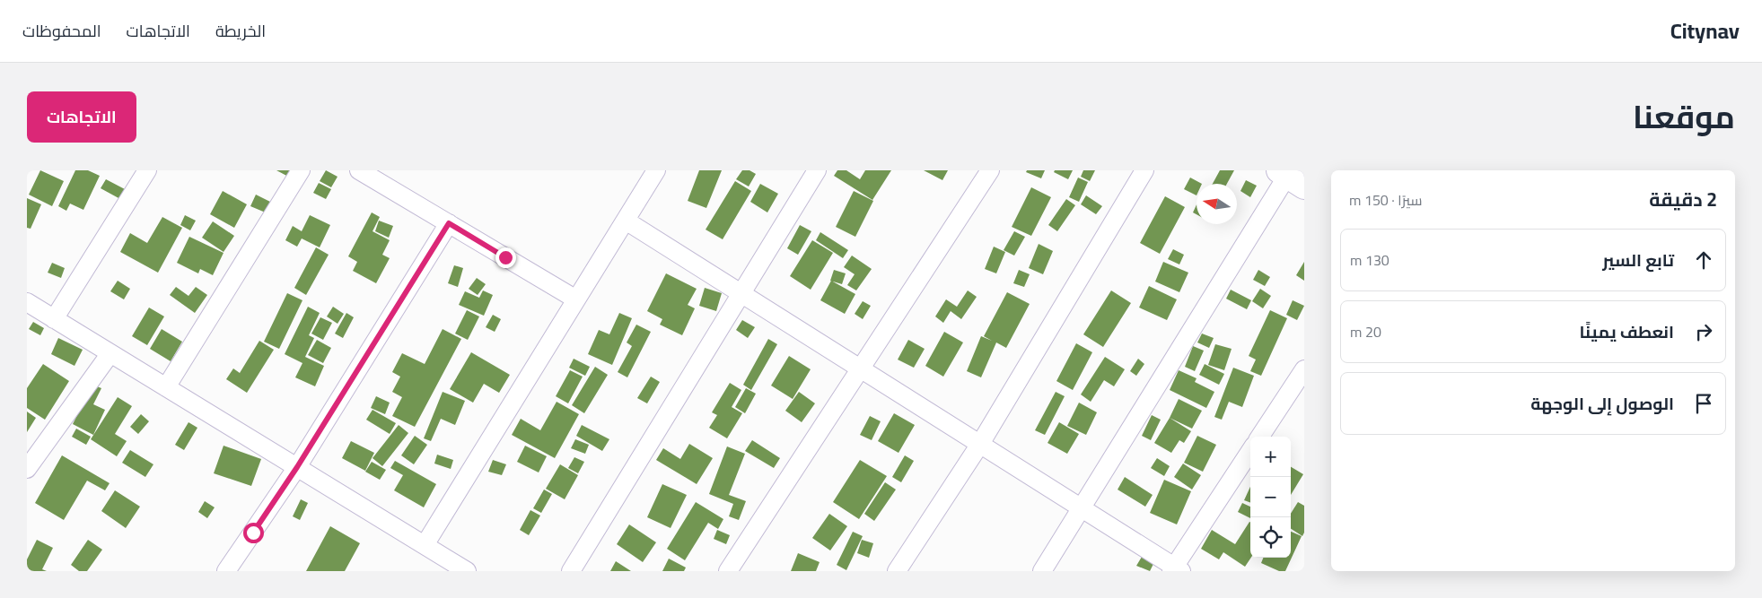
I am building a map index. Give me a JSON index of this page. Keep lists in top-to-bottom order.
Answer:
{
  "north": "left",
  "page": {
    "header": "Citynav",
    "nav": ["الخريطة", "الاتجاهات", "المحفوظات"],
    "title": "موقعنا",
    "buttons": "الاتجاهات",
    "heading": ["2 دقيقة", "سيرًا · 150 m"],
    "list": [
      ["تابع السير", "130 m"],
      ["انعطف يمينًا", "20 m"],
      "الوصول إلى الوجهة"
    ],
    "map_buttons": ["+", "−"]
  }
}
